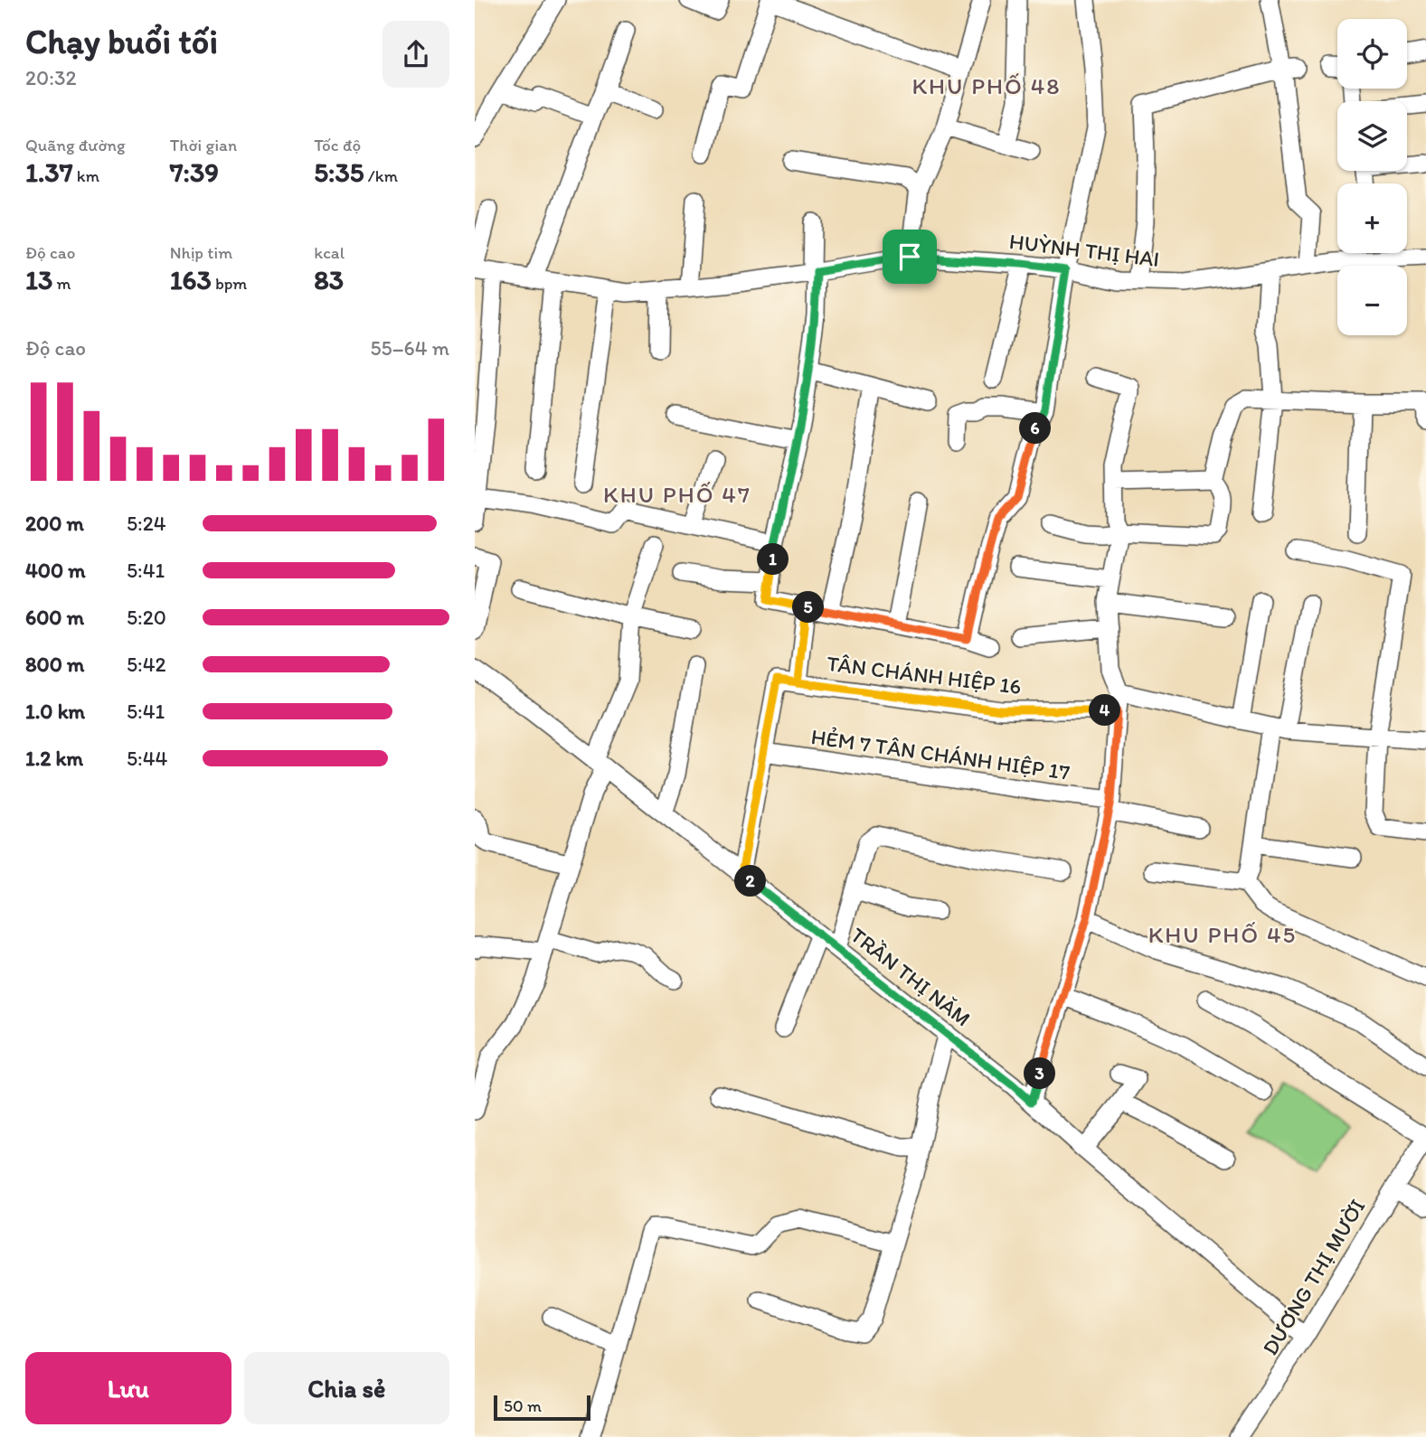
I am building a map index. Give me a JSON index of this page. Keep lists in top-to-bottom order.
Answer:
{
  "streets": {
    "street": [
      "HUỲNH THỊ HAI",
      "TÂN CHÁNH HIỆP 16",
      "HẺM 7 TÂN CHÁNH HIỆP 17",
      "TRẦN THỊ NĂM",
      "DƯƠNG THỊ MƯỜI"
    ]
  },
  "crossings": [
    ["TÂN CHÁNH HIỆP 16", "HẺM 7 TÂN CHÁNH HIỆP 17"],
    ["TRẦN THỊ NĂM", "DƯƠNG THỊ MƯỜI"]
  ],
  "districts": ["KHU PHỐ 48", "KHU PHỐ 47", "KHU PHỐ 45"],
  "scale_bar": "50 m",
  "page": {
    "heading": ["Chạy buổi tối", "20:32"],
    "map_buttons": ["+", "−"],
    "stats": [
      ["Quãng đường", "1.37 km"],
      ["Thời gian", "7:39"],
      ["Tốc độ", "5:35 /km"],
      ["Độ cao", "13 m"],
      ["Nhịp tim", "163 bpm"],
      ["kcal", "83"]
    ],
    "chart": ["Độ cao", "55–64 m"],
    "pins": [
      "6",
      "1",
      "5",
      "4",
      "2",
      "3"
    ],
    "list": [
      {
        "name": "200 m",
        "note": "5:24"
      },
      {
        "name": "400 m",
        "note": "5:41"
      },
      {
        "name": "600 m",
        "note": "5:20"
      },
      {
        "name": "800 m",
        "note": "5:42"
      },
      {
        "name": "1.0 km",
        "note": "5:41"
      },
      {
        "name": "1.2 km",
        "note": "5:44"
      }
    ],
    "buttons": ["Lưu", "Chia sẻ"],
    "scale": "50 m"
  }
}
